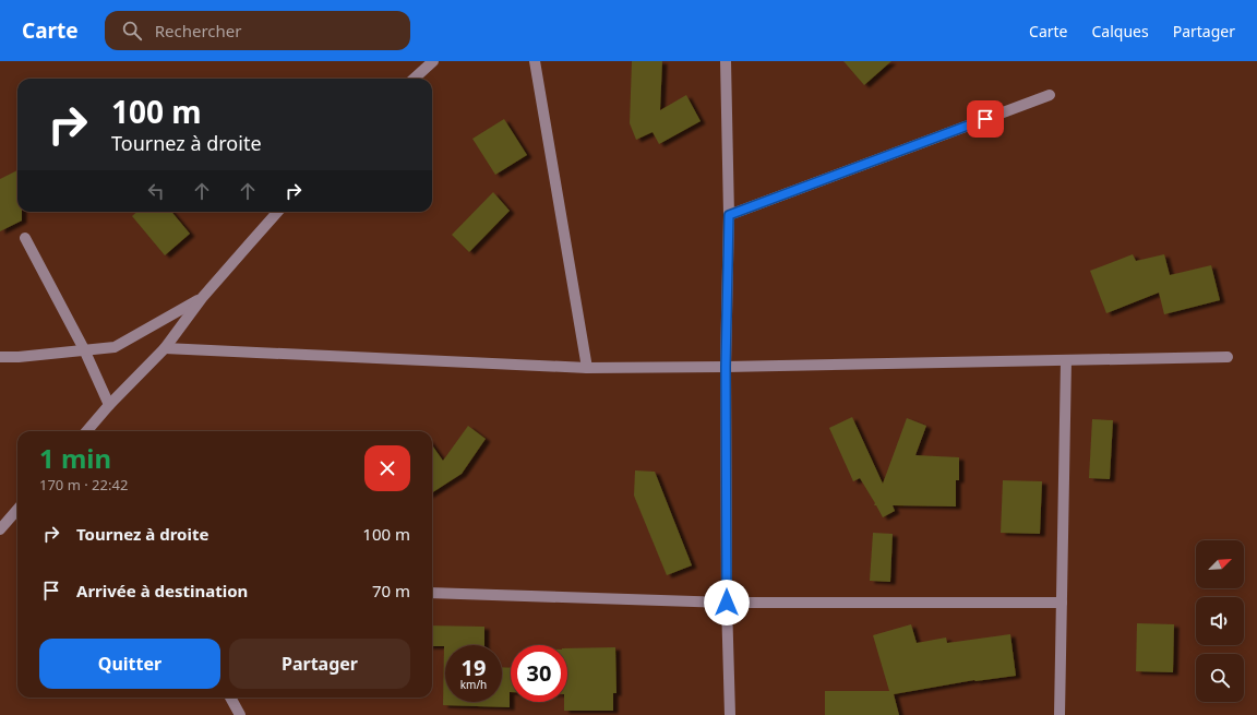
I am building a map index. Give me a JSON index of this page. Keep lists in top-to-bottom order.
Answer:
{
  "north": "top right",
  "page": {
    "header": "Carte",
    "search": "Rechercher",
    "nav": ["Carte", "Calques", "Partager"],
    "turn": ["100 m", "Tournez à droite"],
    "heading": ["1 min", "170 m · 22:42"],
    "list": [
      {
        "name": "Tournez à droite",
        "value": "100 m"
      },
      {
        "name": "Arrivée à destination",
        "value": "70 m"
      }
    ],
    "buttons": ["Quitter", "Partager"],
    "speed": "19 km/h",
    "limit": "30"
  }
}
